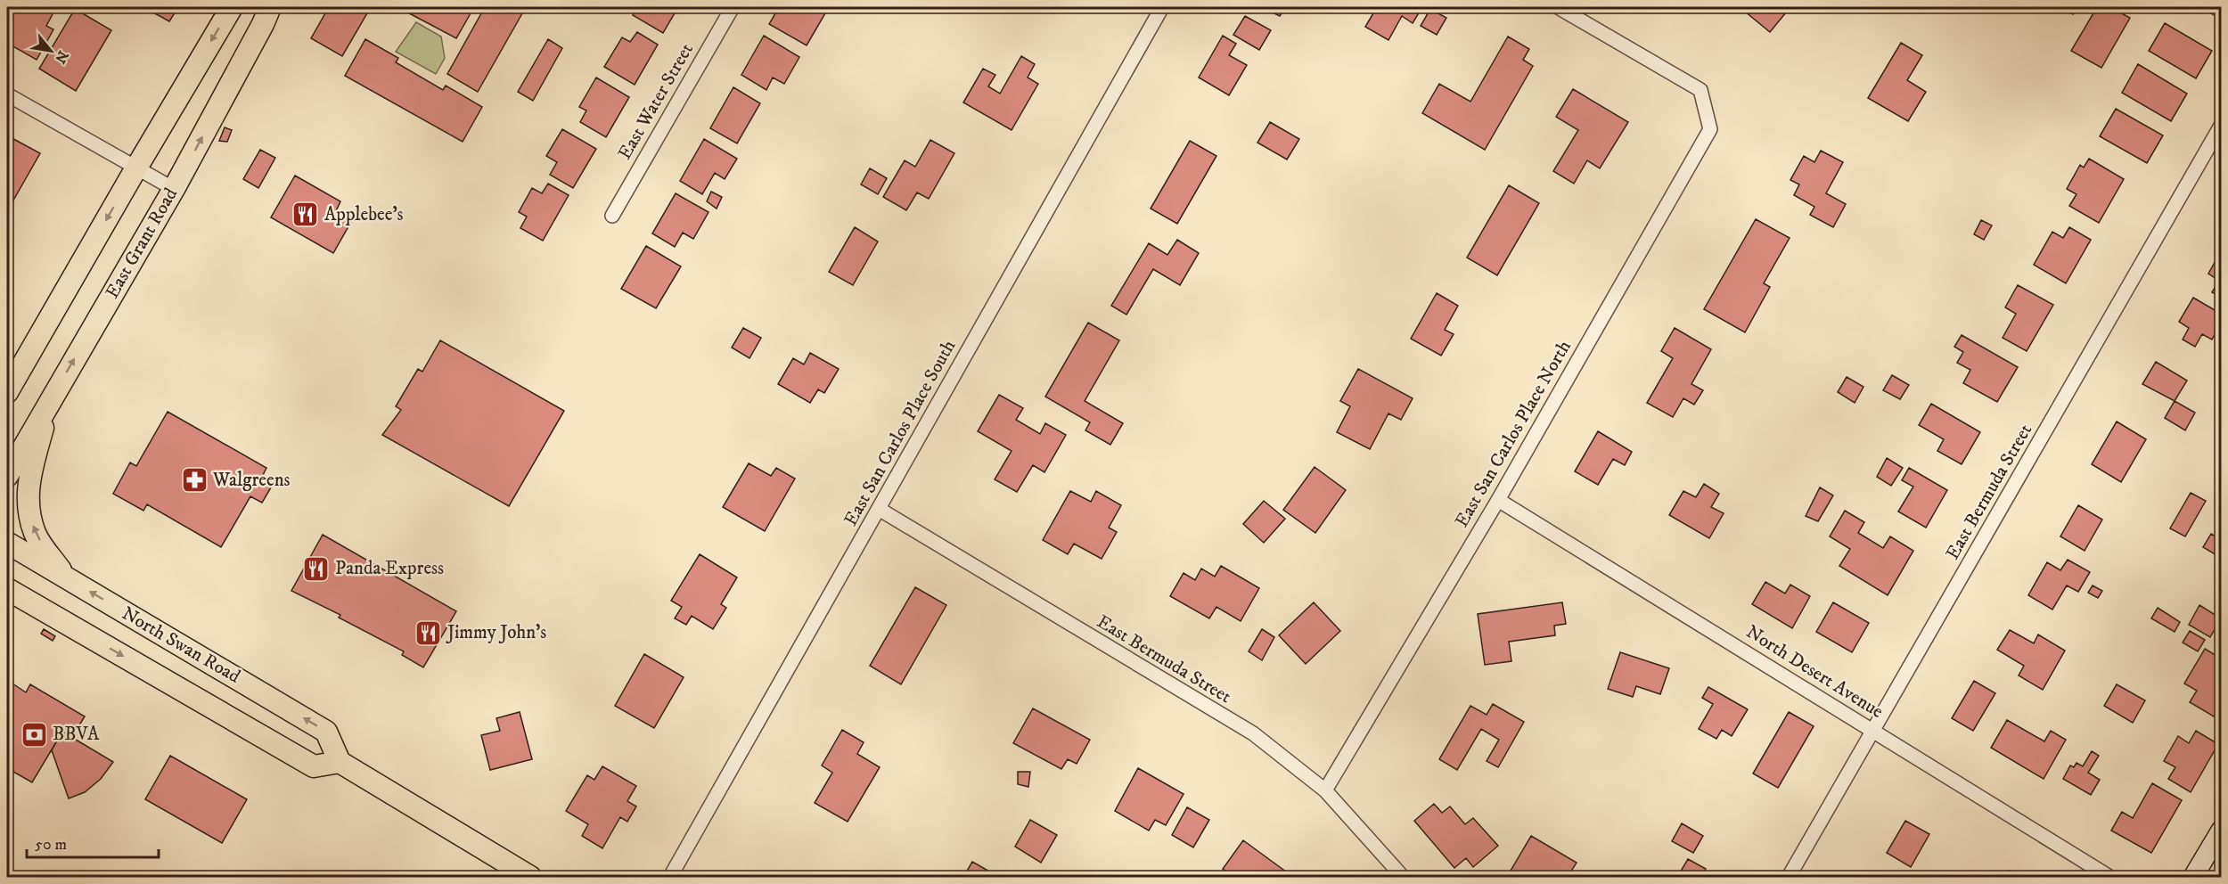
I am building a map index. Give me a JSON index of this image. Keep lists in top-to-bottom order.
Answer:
{
  "streets": {
    "main road": ["East Grant Road", "North Swan Road"],
    "street": [
      "East Water Street",
      "East San Carlos Place South",
      "East San Carlos Place North",
      "East Bermuda Street",
      "North Desert Avenue"
    ]
  },
  "crossings": [
    ["East San Carlos Place South", "East Bermuda Street"],
    ["East San Carlos Place North", "East Bermuda Street"],
    ["East San Carlos Place North", "North Desert Avenue"],
    ["East Bermuda Street", "North Desert Avenue"]
  ],
  "places": {
    "restaurant": ["Applebee's", "Panda Express", "Jimmy John's"],
    "pharmacy": ["Walgreens"],
    "bank": ["BBVA"]
  },
  "scale_bar": "50 m",
  "north": "bottom right"
}
